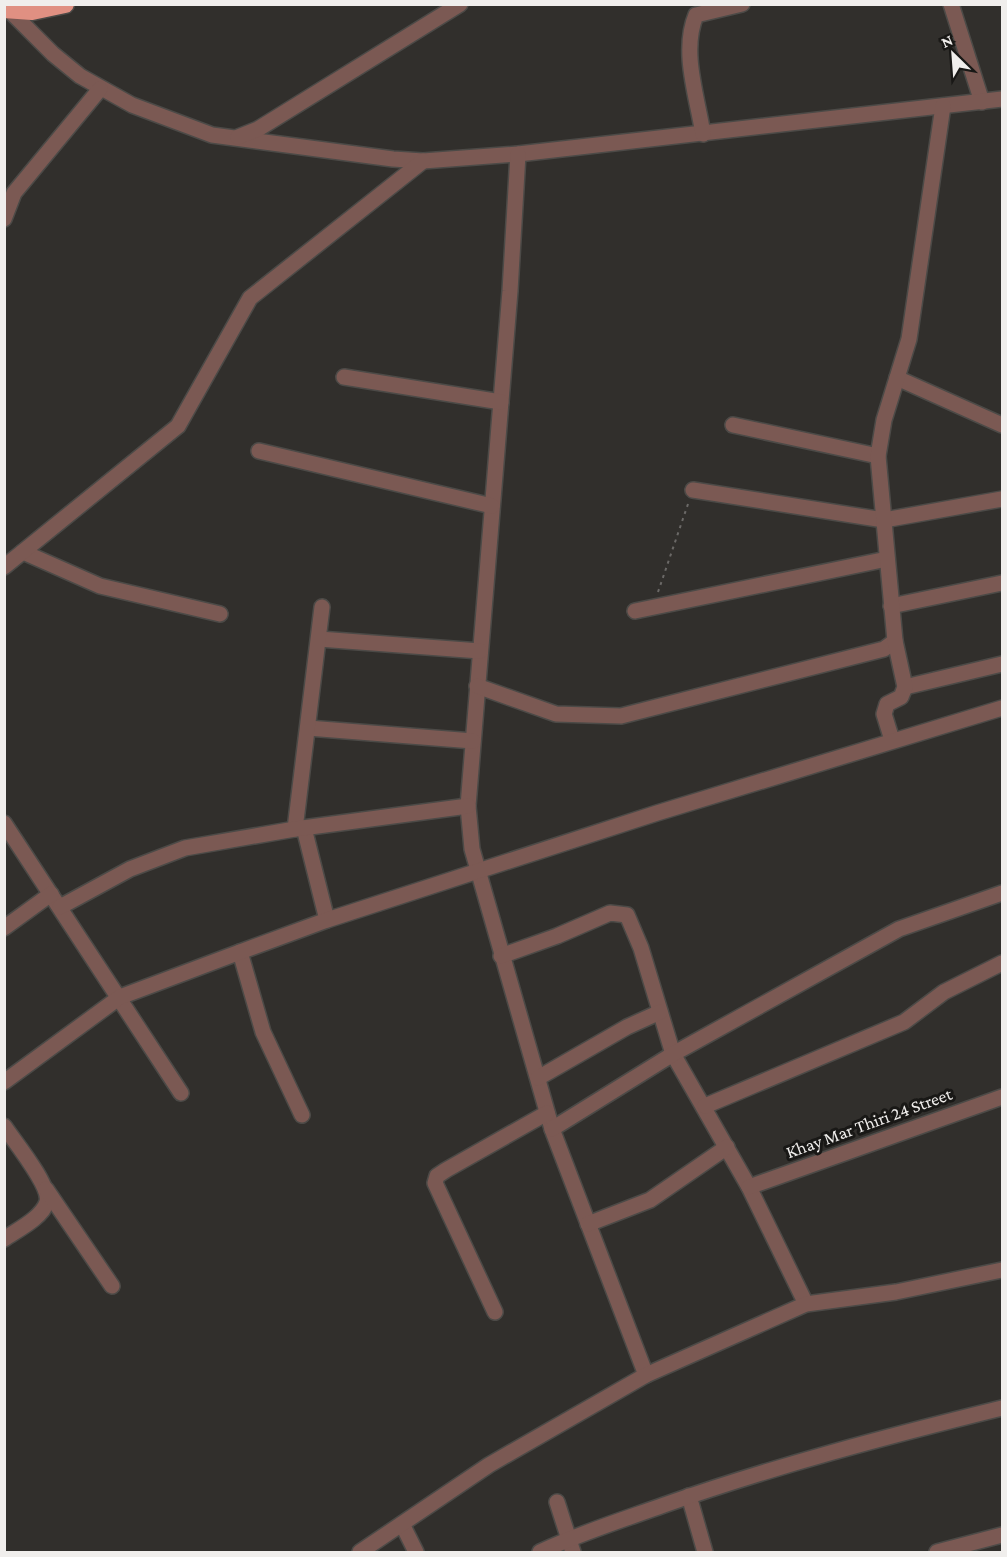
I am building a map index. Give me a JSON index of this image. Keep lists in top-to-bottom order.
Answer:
{
  "streets": {
    "street": ["Khay Mar Thiri 24 Street"]
  },
  "north": "top left"
}
